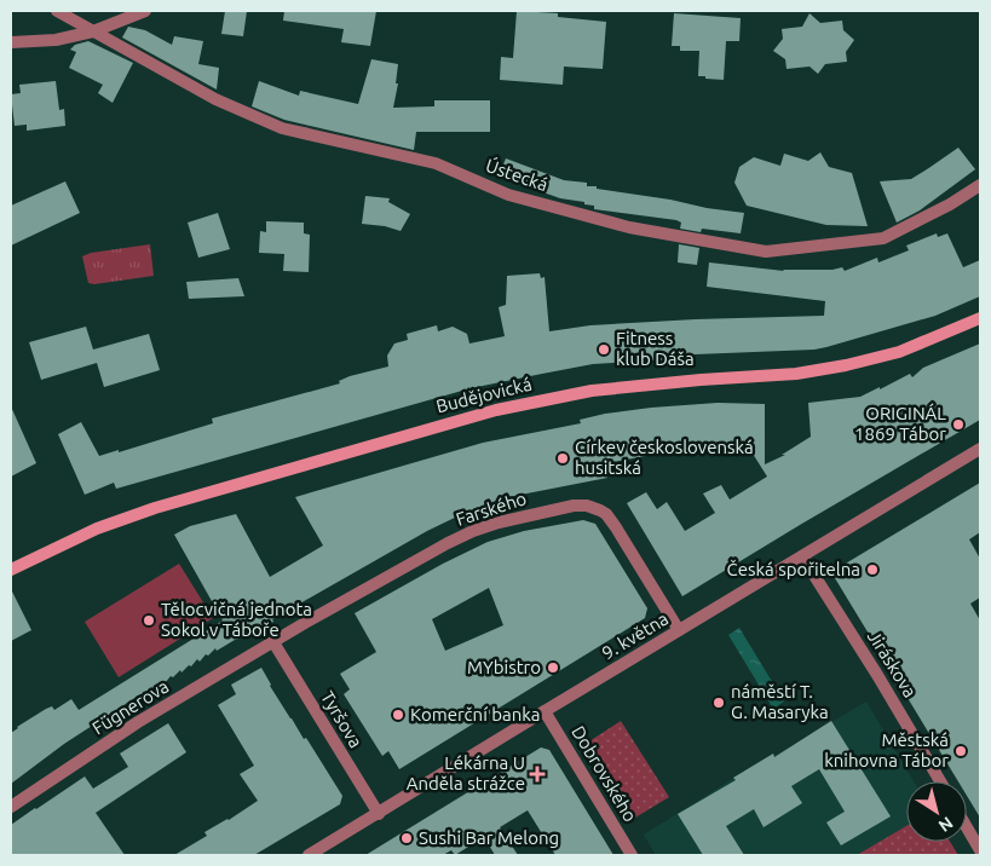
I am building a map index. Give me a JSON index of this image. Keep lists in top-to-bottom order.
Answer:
{
  "streets": {
    "main road": ["Budějovická"],
    "street": [
      "Ústecká",
      "Farského",
      "9. května",
      "Jiráskova",
      "Fügnerova",
      "Tyršova",
      "Dobrovského"
    ]
  },
  "crossings": [
    ["Farského", "9. května"],
    ["Farského", "Fügnerova"],
    ["Farského", "Tyršova"],
    ["9. května", "Jiráskova"],
    ["9. května", "Tyršova"],
    ["9. května", "Dobrovského"],
    ["Fügnerova", "Tyršova"]
  ],
  "places": {
    "other": [
      "Fitness klub Dáša",
      "ORIGINÁL 1869 Tábor",
      "Církev československá husitská",
      "Česká spořitelna",
      "Tělocvičná jednota Sokol v Táboře",
      "MYbistro",
      "náměstí T. G. Masaryka",
      "Komerční banka",
      "Městská knihovna Tábor",
      "Sushi Bar Melong"
    ],
    "health": ["Lékárna U Anděla strážce"]
  },
  "north": "bottom right"
}
